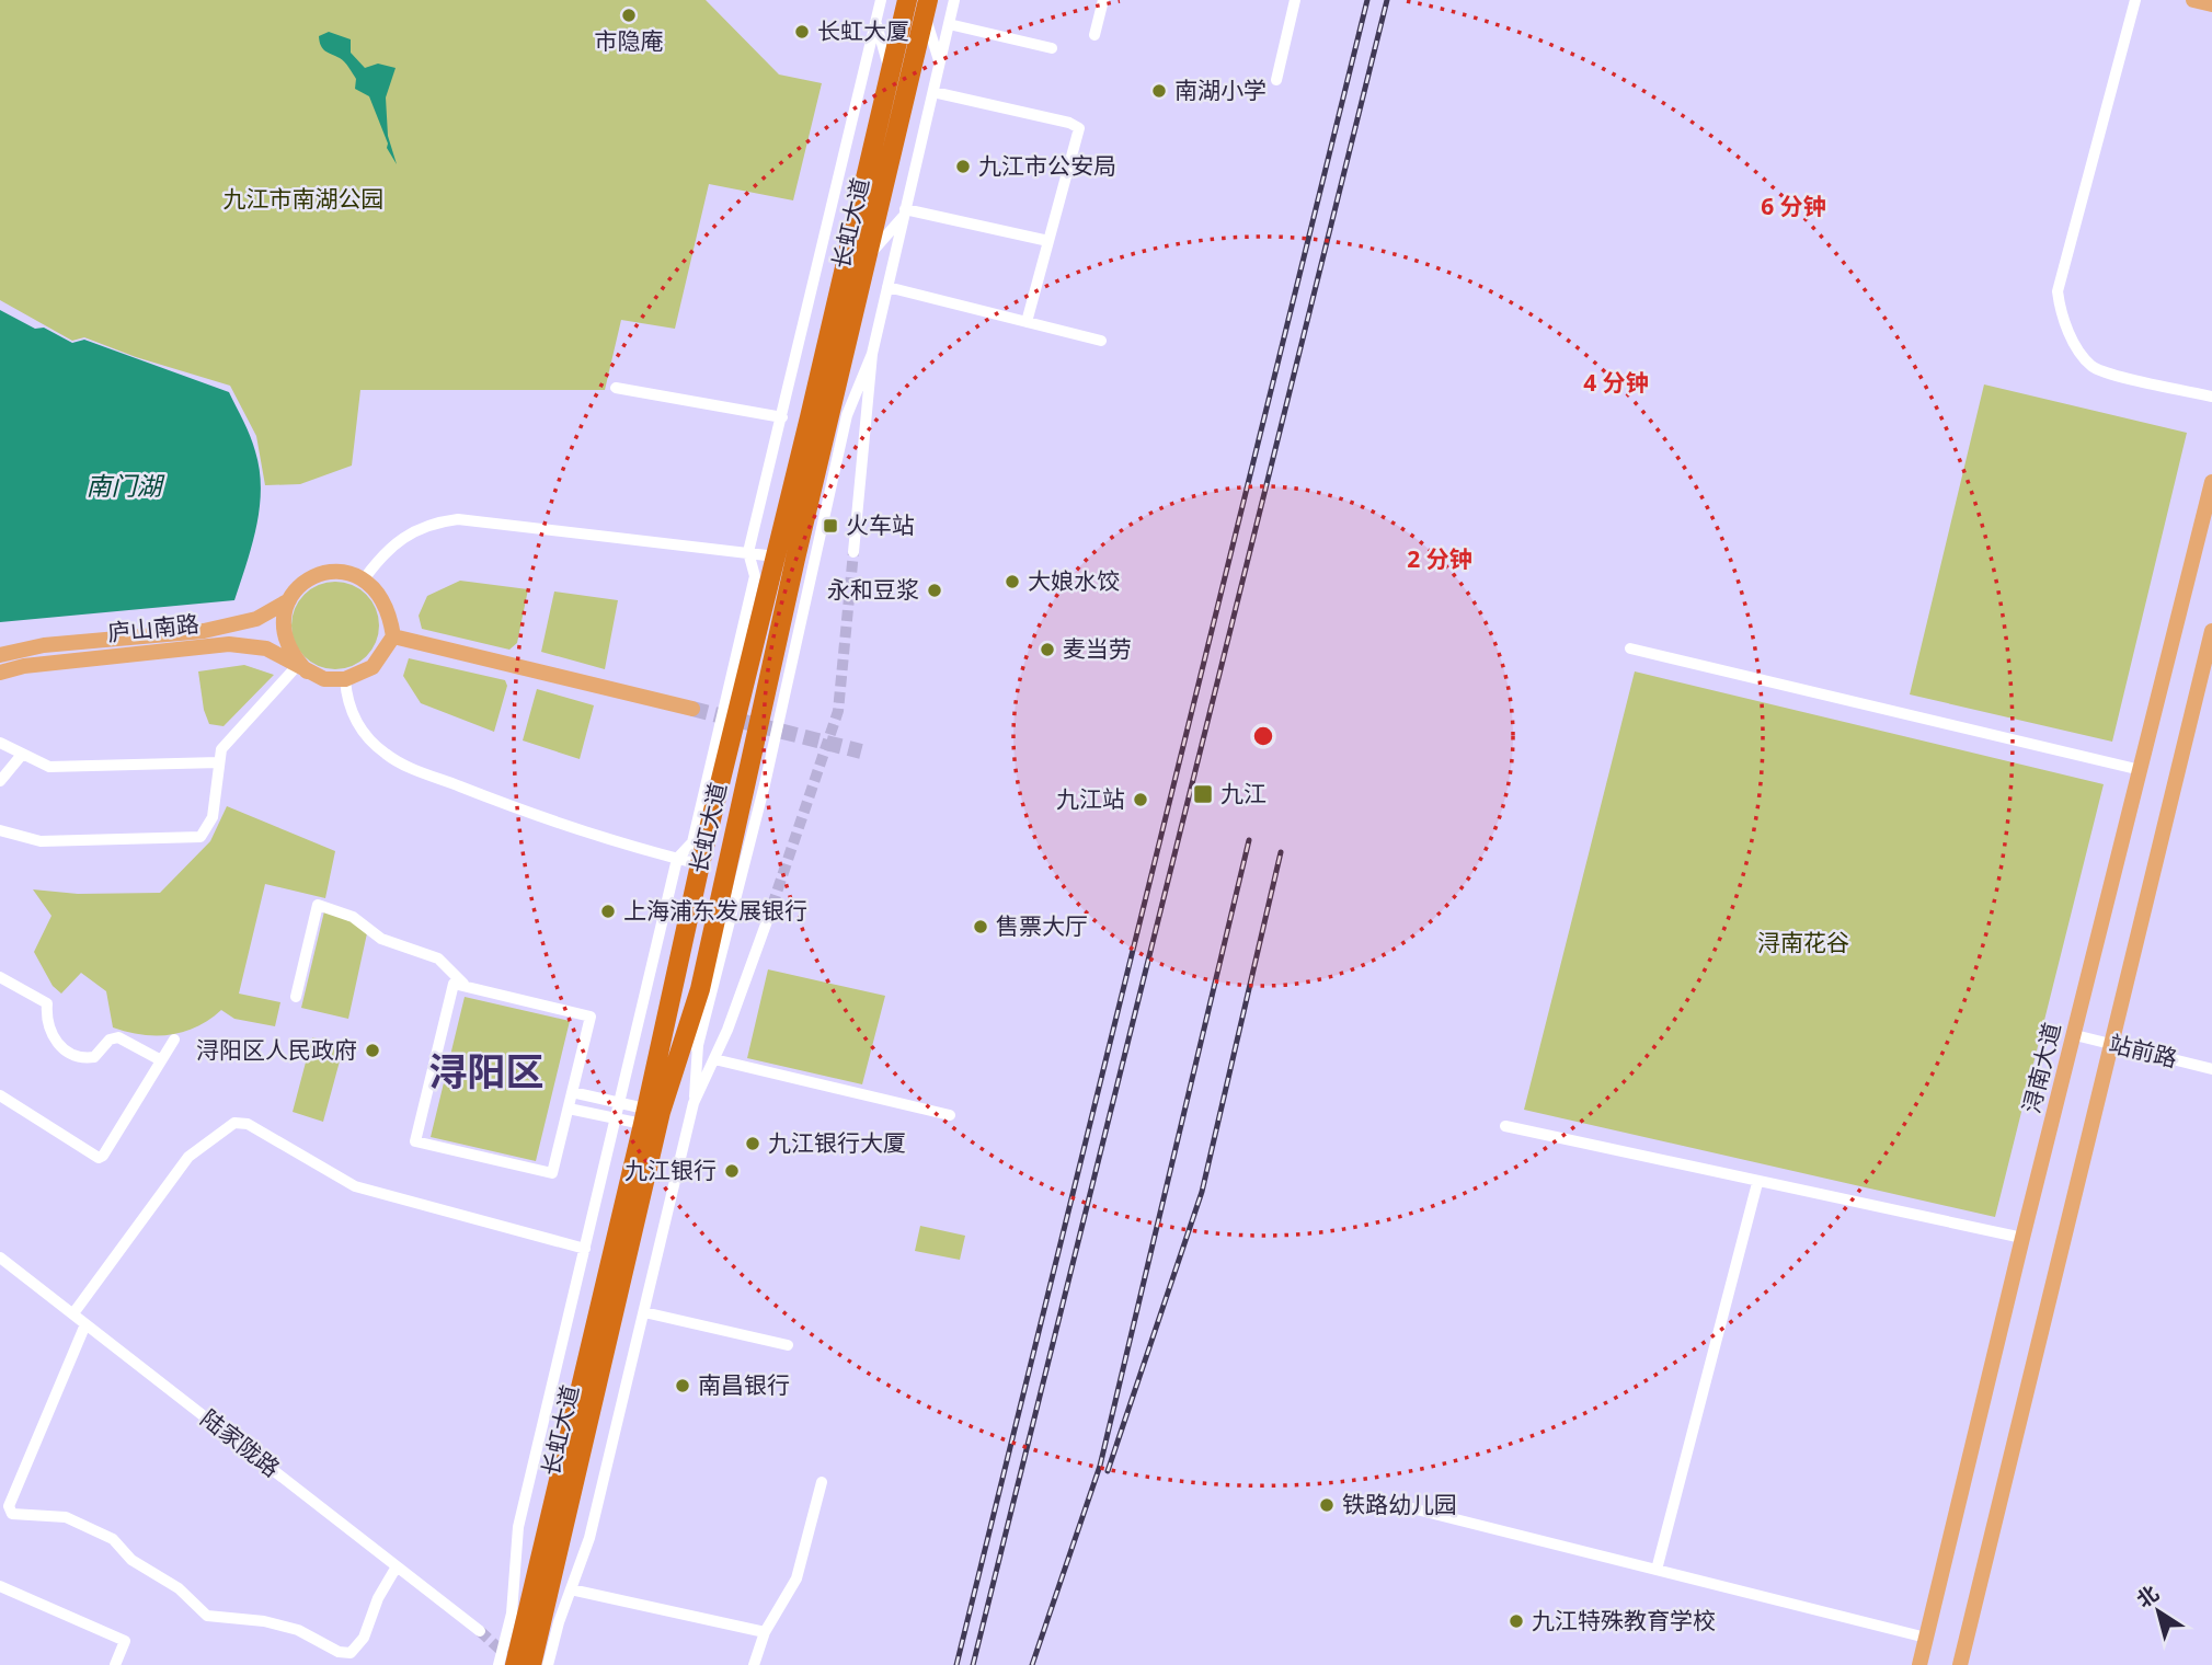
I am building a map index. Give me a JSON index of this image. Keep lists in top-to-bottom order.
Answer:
{
  "streets": {
    "highway": ["长虹大道"],
    "main road": ["庐山南路", "浔南大道"],
    "street": ["站前路", "陆家陇路"]
  },
  "crossings": [
    ["站前路", "浔南大道"]
  ],
  "districts": ["浔阳区"],
  "water": ["南门湖"],
  "parks": ["九江市南湖公园", "浔南花谷"],
  "places": {
    "other": [
      "市隐庵",
      "长虹大厦",
      "南湖小学",
      "九江市公安局",
      "大娘水饺",
      "永和豆浆",
      "麦当劳",
      "九江站",
      "上海浦东发展银行",
      "售票大厅",
      "浔阳区人民政府",
      "九江银行大厦",
      "九江银行",
      "南昌银行",
      "铁路幼儿园",
      "九江特殊教育学校"
    ],
    "transit": ["火车站", "九江"]
  },
  "north": "top left",
  "rings": ["6 分钟", "4 分钟", "2 分钟"]
}
